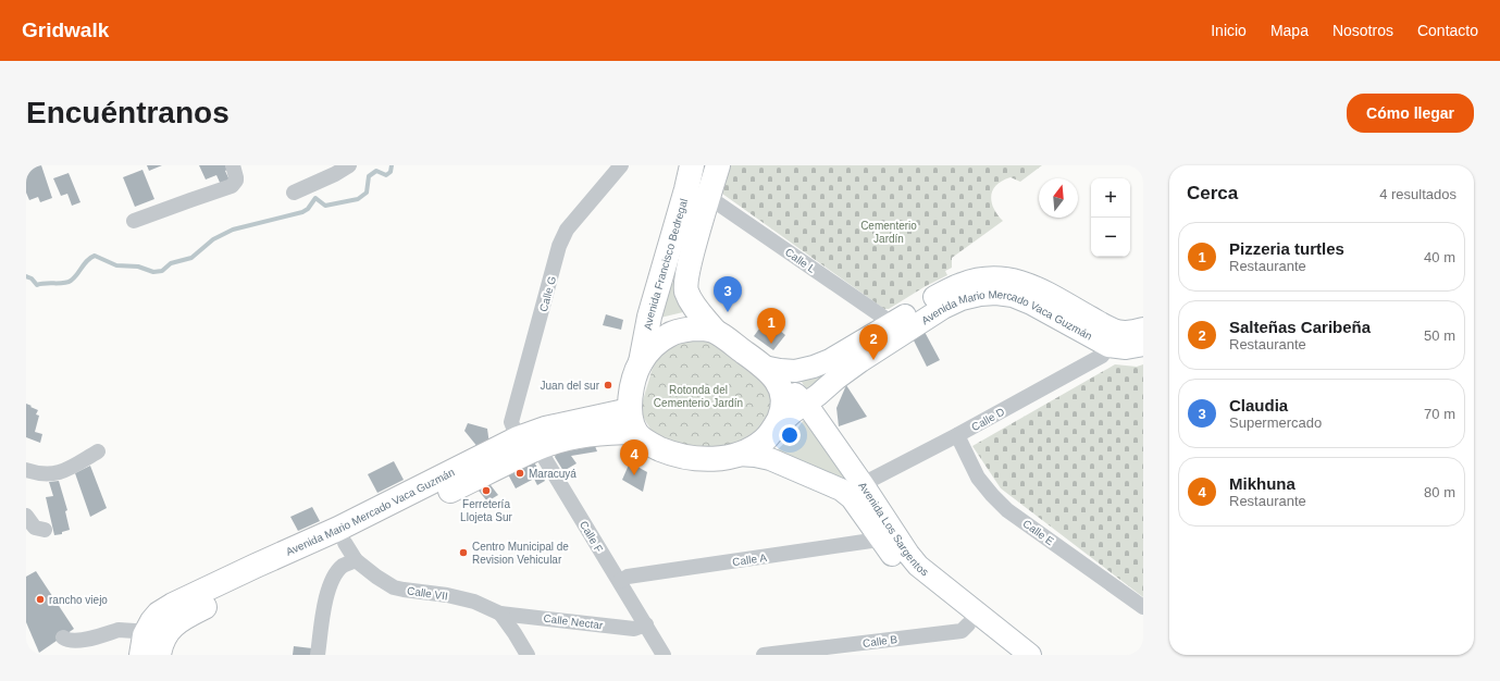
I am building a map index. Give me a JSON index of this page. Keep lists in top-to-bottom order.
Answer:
{
  "streets": {
    "main road": ["Avenida Francisco Bedregal", "Avenida Mario Mercado Vaca Guzmán", "Avenida Los Sargentos"],
    "street": [
      "Calle L",
      "Calle G",
      "Calle D",
      "Calle E",
      "Calle F",
      "Calle A",
      "Calle VII",
      "Calle Nectar",
      "Calle B"
    ]
  },
  "crossings": [
    ["Calle L", "Avenida Mario Mercado Vaca Guzmán"],
    ["Avenida Francisco Bedregal", "Avenida Mario Mercado Vaca Guzmán"],
    ["Avenida Francisco Bedregal", "Avenida Los Sargentos"],
    ["Calle G", "Avenida Mario Mercado Vaca Guzmán"],
    ["Calle G", "Calle F"],
    ["Avenida Mario Mercado Vaca Guzmán", "Calle D"],
    ["Avenida Mario Mercado Vaca Guzmán", "Avenida Los Sargentos"],
    ["Avenida Mario Mercado Vaca Guzmán", "Calle F"],
    ["Avenida Mario Mercado Vaca Guzmán", "Calle VII"],
    ["Calle D", "Avenida Los Sargentos"],
    ["Calle D", "Calle E"],
    ["Avenida Los Sargentos", "Calle A"],
    ["Avenida Los Sargentos", "Calle B"],
    ["Calle F", "Calle A"],
    ["Calle F", "Calle Nectar"],
    ["Calle VII", "Calle Nectar"]
  ],
  "parks": ["Cementerio Jardín", "Rotonda del Cementerio Jardín"],
  "places": [
    "Juan del sur",
    "Maracuyá",
    "Ferretería Llojeta Sur",
    "Centro Municipal de Revision Vehicular",
    "rancho viejo"
  ],
  "north": "top",
  "page": {
    "header": "Gridwalk",
    "nav": [
      "Inicio",
      "Mapa",
      "Nosotros",
      "Contacto"
    ],
    "buttons": "Cómo llegar",
    "title": "Encuéntranos",
    "heading": ["Cerca", "4 resultados"],
    "map_buttons": ["+", "−"],
    "list": [
      {
        "mark": "1",
        "name": "Pizzeria turtles",
        "note": "Restaurante",
        "value": "40 m"
      },
      {
        "mark": "2",
        "name": "Salteñas Caribeña",
        "note": "Restaurante",
        "value": "50 m"
      },
      {
        "mark": "3",
        "name": "Claudia",
        "note": "Supermercado",
        "value": "70 m"
      },
      {
        "mark": "4",
        "name": "Mikhuna",
        "note": "Restaurante",
        "value": "80 m"
      }
    ],
    "pins": [
      "3",
      "1",
      "2",
      "4"
    ]
  }
}
